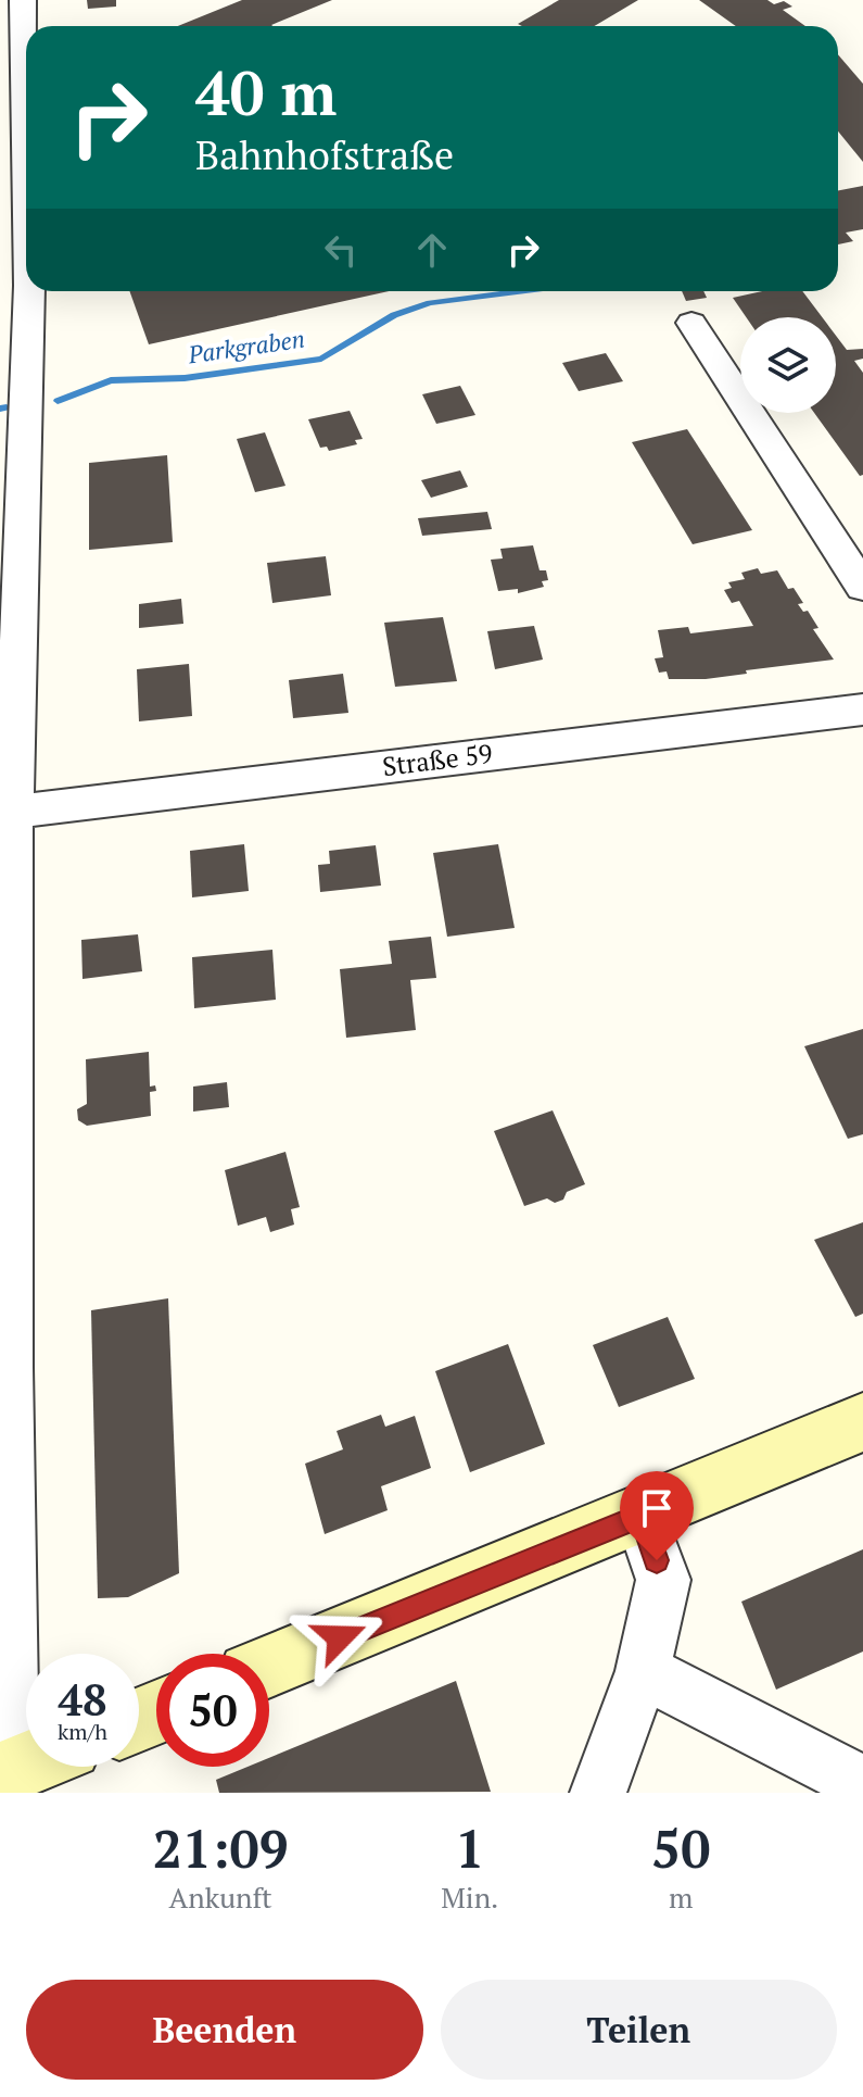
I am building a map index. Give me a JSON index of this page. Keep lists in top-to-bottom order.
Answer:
{
  "streets": {
    "street": ["Straße 59"]
  },
  "water": ["Parkgraben"],
  "page": {
    "turn": ["40 m", "Bahnhofstraße"],
    "speed": "48 km/h",
    "limit": "50",
    "eta": [
      "21:09",
      "Ankunft",
      "1",
      "Min.",
      "50",
      "m"
    ],
    "buttons": ["Beenden", "Teilen"]
  }
}
